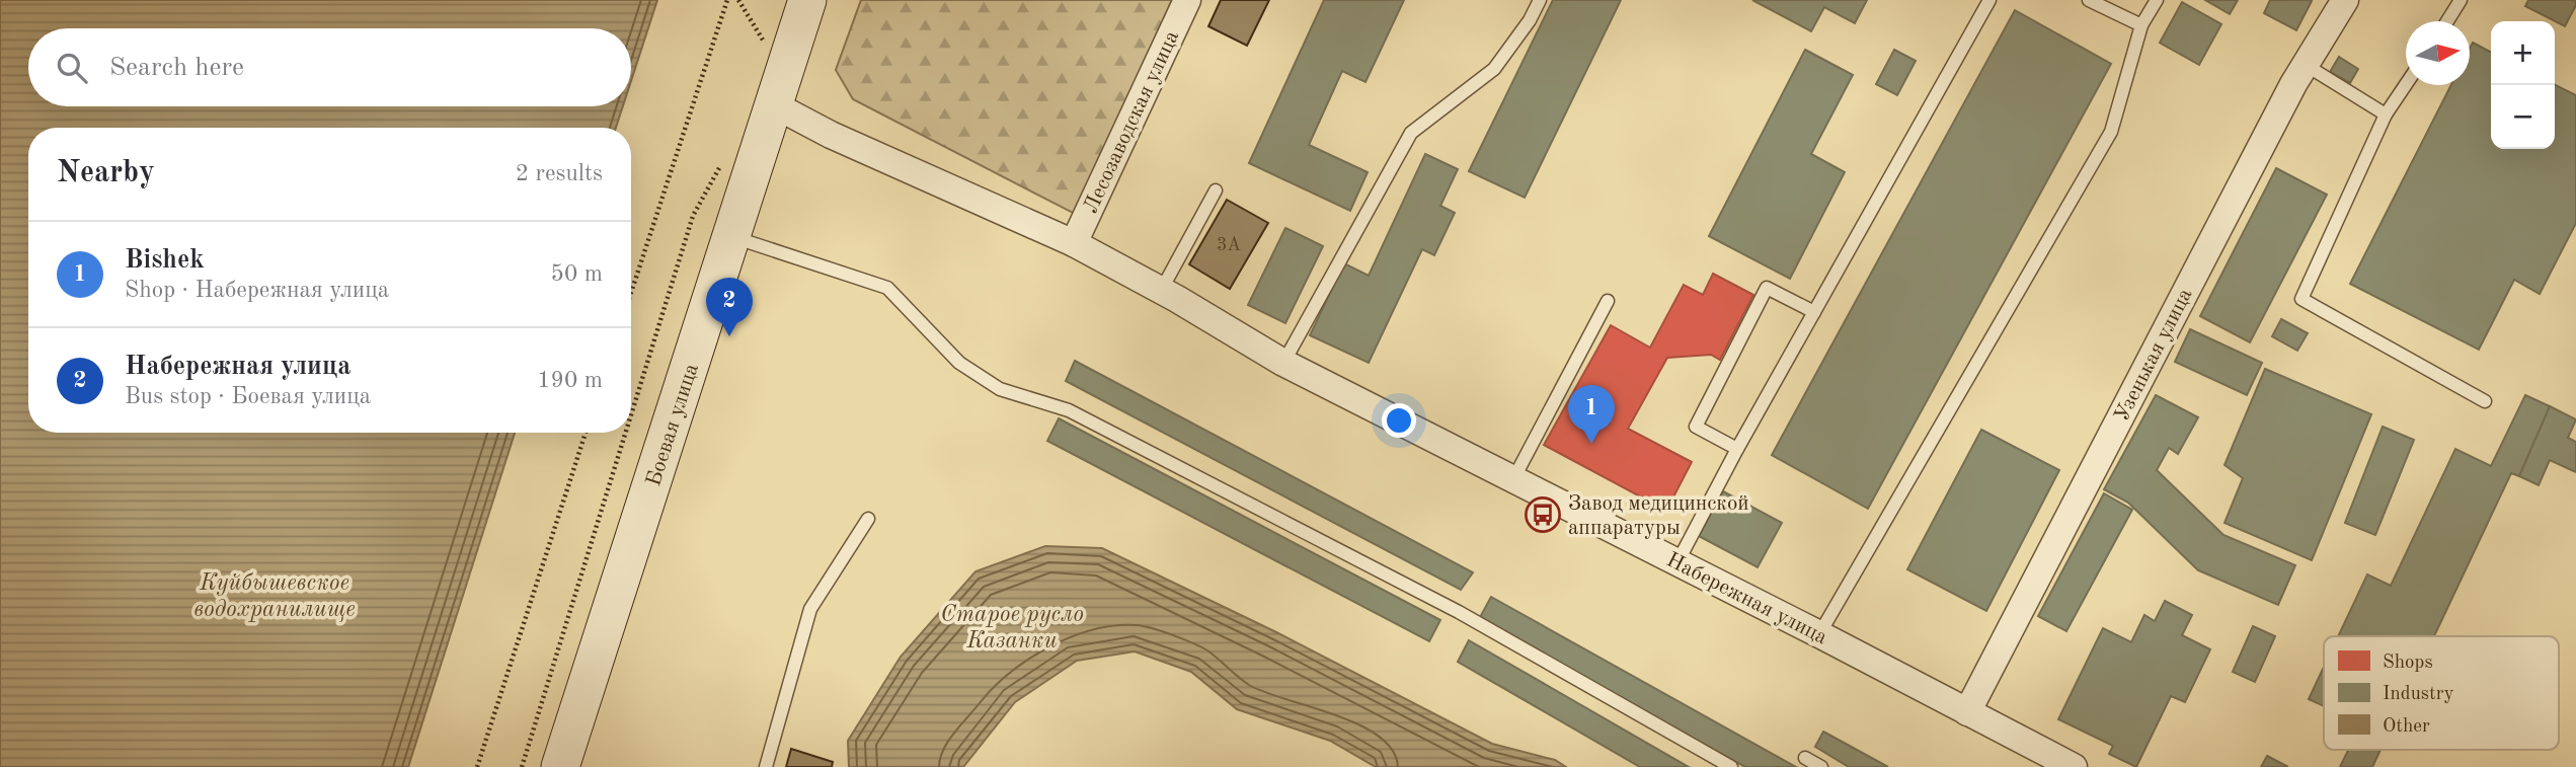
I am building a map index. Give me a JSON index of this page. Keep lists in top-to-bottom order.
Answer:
{
  "streets": {
    "main road": ["Боевая улица"],
    "street": ["Лесозаводская улица", "Узенькая улица", "Набережная улица"]
  },
  "crossings": [
    ["Лесозаводская улица", "Набережная улица"],
    ["Узенькая улица", "Набережная улица"],
    ["Боевая улица", "Набережная улица"]
  ],
  "water": ["Куйбышевское водохранилище", "Старое русло Казанки"],
  "places": {
    "bus stop": ["Завод медицинской аппаратуры"]
  },
  "house_numbers": ["3А"],
  "legend": ["Shops", "Industry", "Other"],
  "north": "right",
  "page": {
    "map_buttons": ["+", "−"],
    "search": "Search here",
    "heading": ["Nearby", "2 results"],
    "list": [
      {
        "mark": "1",
        "name": "Bishek",
        "note": "Shop · Набережная улица",
        "value": "50 m"
      },
      {
        "mark": "2",
        "name": "Набережная улица",
        "note": "Bus stop · Боевая улица",
        "value": "190 m"
      }
    ],
    "pins": ["2", "1"]
  }
}
